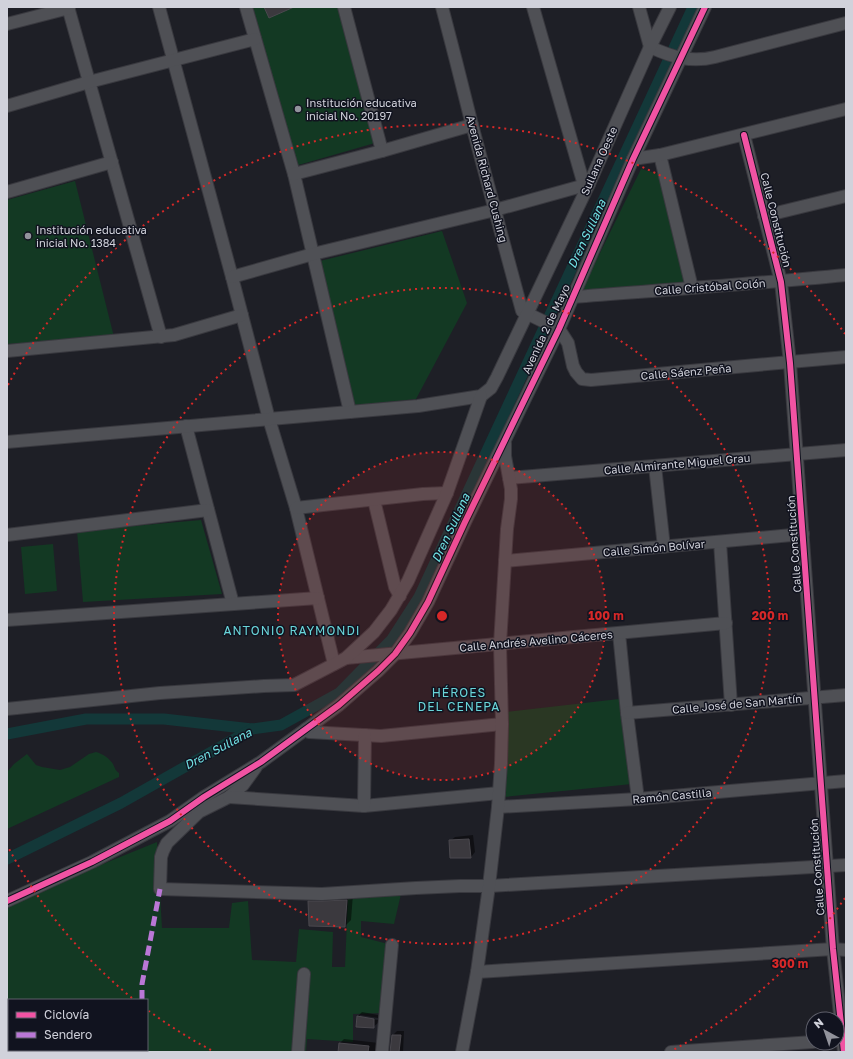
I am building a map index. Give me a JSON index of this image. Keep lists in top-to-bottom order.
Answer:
{
  "streets": {
    "street": [
      "Sullana Oeste",
      "Avenida Richard Cushing",
      "Calle Constitución",
      "Calle Cristóbal Colón",
      "Avenida 2 de Mayo",
      "Calle Sáenz Peña",
      "Calle Almirante Miguel Grau",
      "Calle Simón Bolívar",
      "Calle Andrés Avelino Cáceres",
      "Calle José de San Martín",
      "Ramón Castilla"
    ]
  },
  "crossings": [
    ["Sullana Oeste", "Avenida Richard Cushing"],
    ["Calle Constitución", "Calle Cristóbal Colón"],
    ["Calle Constitución", "Calle Sáenz Peña"],
    ["Calle Constitución", "Calle Almirante Miguel Grau"],
    ["Calle Constitución", "Calle Simón Bolívar"],
    ["Calle Constitución", "Calle José de San Martín"],
    ["Calle Constitución", "Ramón Castilla"],
    ["Calle Cristóbal Colón", "Avenida 2 de Mayo"],
    ["Avenida 2 de Mayo", "Calle Sáenz Peña"],
    ["Avenida 2 de Mayo", "Calle Andrés Avelino Cáceres"]
  ],
  "districts": ["ANTONIO RAYMONDI", "HÉROES DEL CENEPA"],
  "water": ["Dren Sullana"],
  "places": ["Institución educativa inicial No. 20197", "Institución educativa inicial No. 1384"],
  "legend": ["Ciclovía", "Sendero"],
  "north": "top left",
  "rings": ["100 m", "200 m", "300 m"]
}
